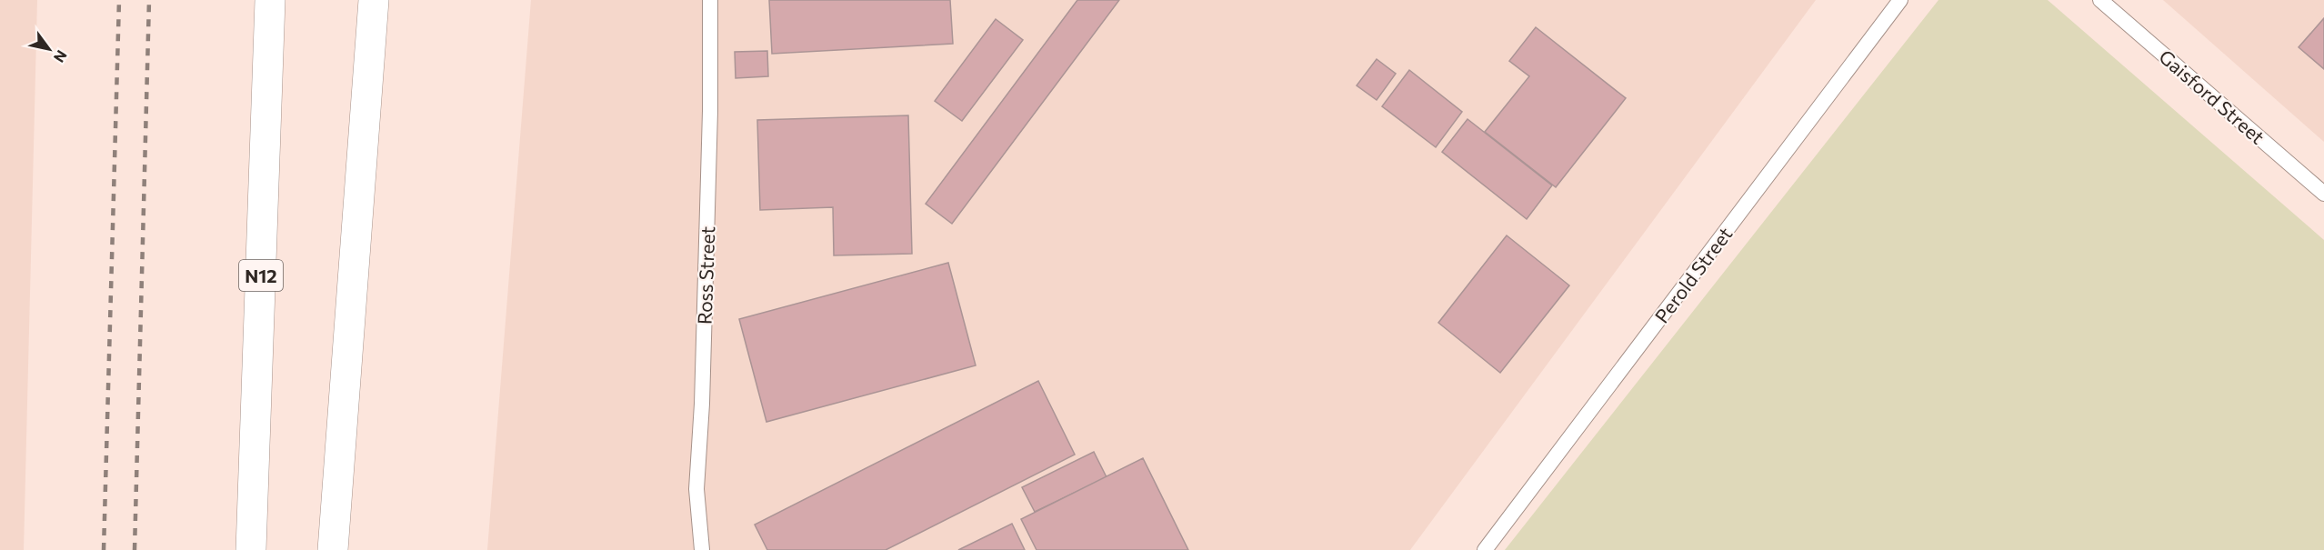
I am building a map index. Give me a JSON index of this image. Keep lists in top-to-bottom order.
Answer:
{
  "streets": {
    "highway": ["N12"],
    "lane": ["Gaisford Street", "Perold Street", "Ross Street"]
  },
  "north": "bottom right"
}
